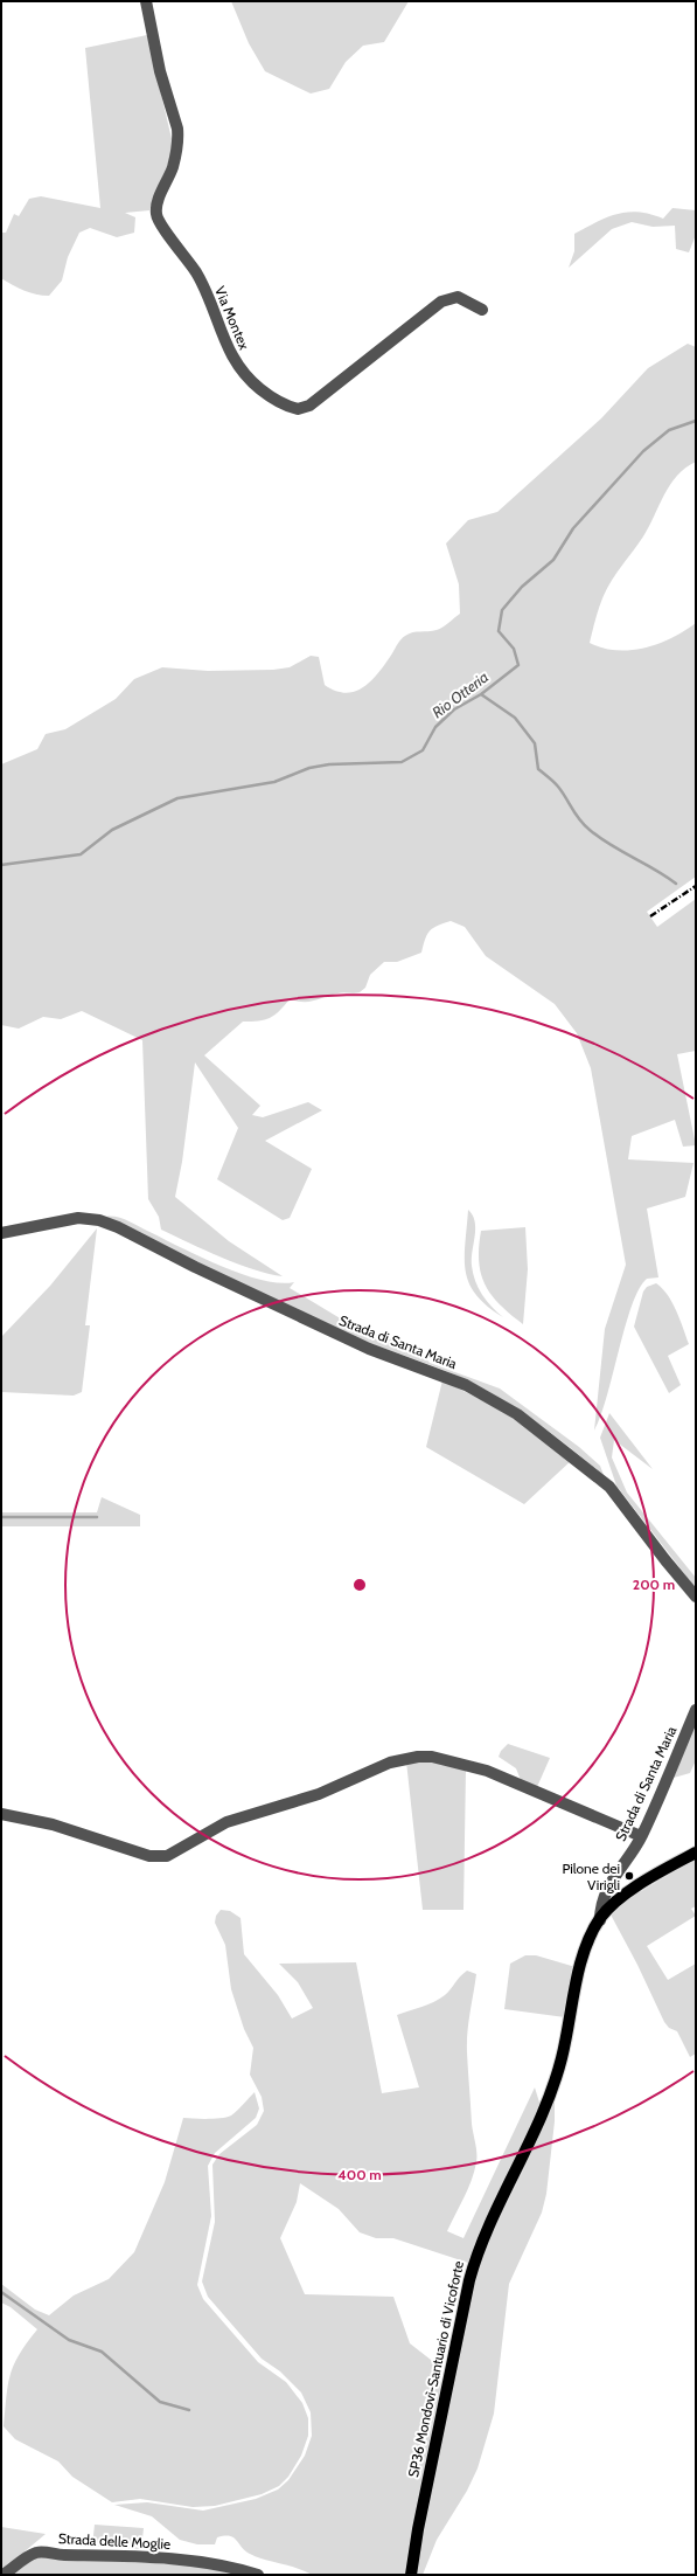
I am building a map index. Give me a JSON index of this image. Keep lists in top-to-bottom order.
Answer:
{
  "streets": {
    "main road": ["SP36 Mondovì-Santuario di Vicoforte"],
    "street": ["Via Montex", "Strada di Santa Maria", "Strada delle Moglie"]
  },
  "crossings": [
    ["Strada di Santa Maria", "SP36 Mondovì-Santuario di Vicoforte"]
  ],
  "water": ["Rio Otteria"],
  "places": ["Pilone dei Virigli"],
  "rings": ["200 m", "400 m"]
}
